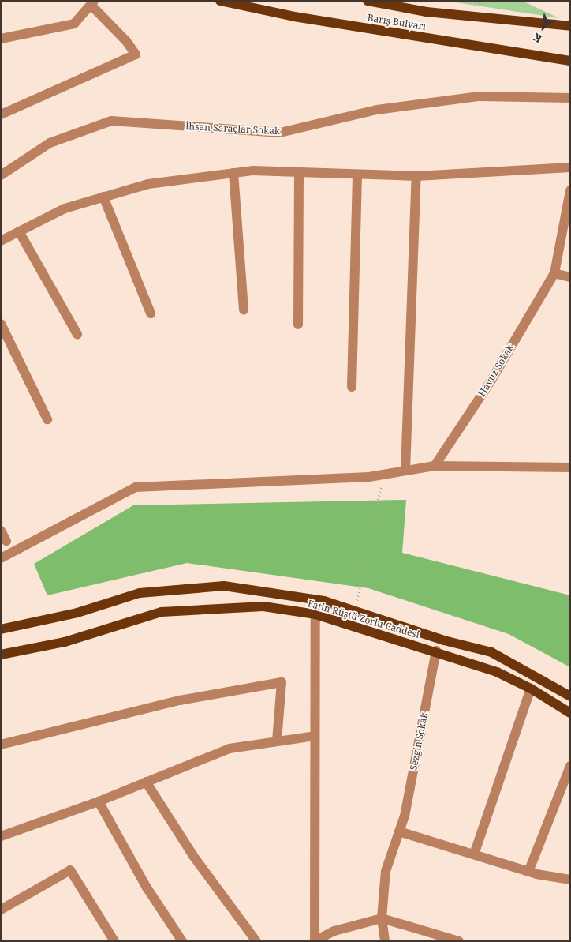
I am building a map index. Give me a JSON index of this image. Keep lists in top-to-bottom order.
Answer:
{
  "streets": {
    "main road": ["Barış Bulvarı", "Fatin Rüştü Zorlu Caddesi"],
    "street": ["İhsan Saraçlar Sokak", "Havuz Sokak", "Sezgin Sokak"]
  },
  "crossings": [
    ["Fatin Rüştü Zorlu Caddesi", "Sezgin Sokak"]
  ],
  "north": "bottom left"
}
